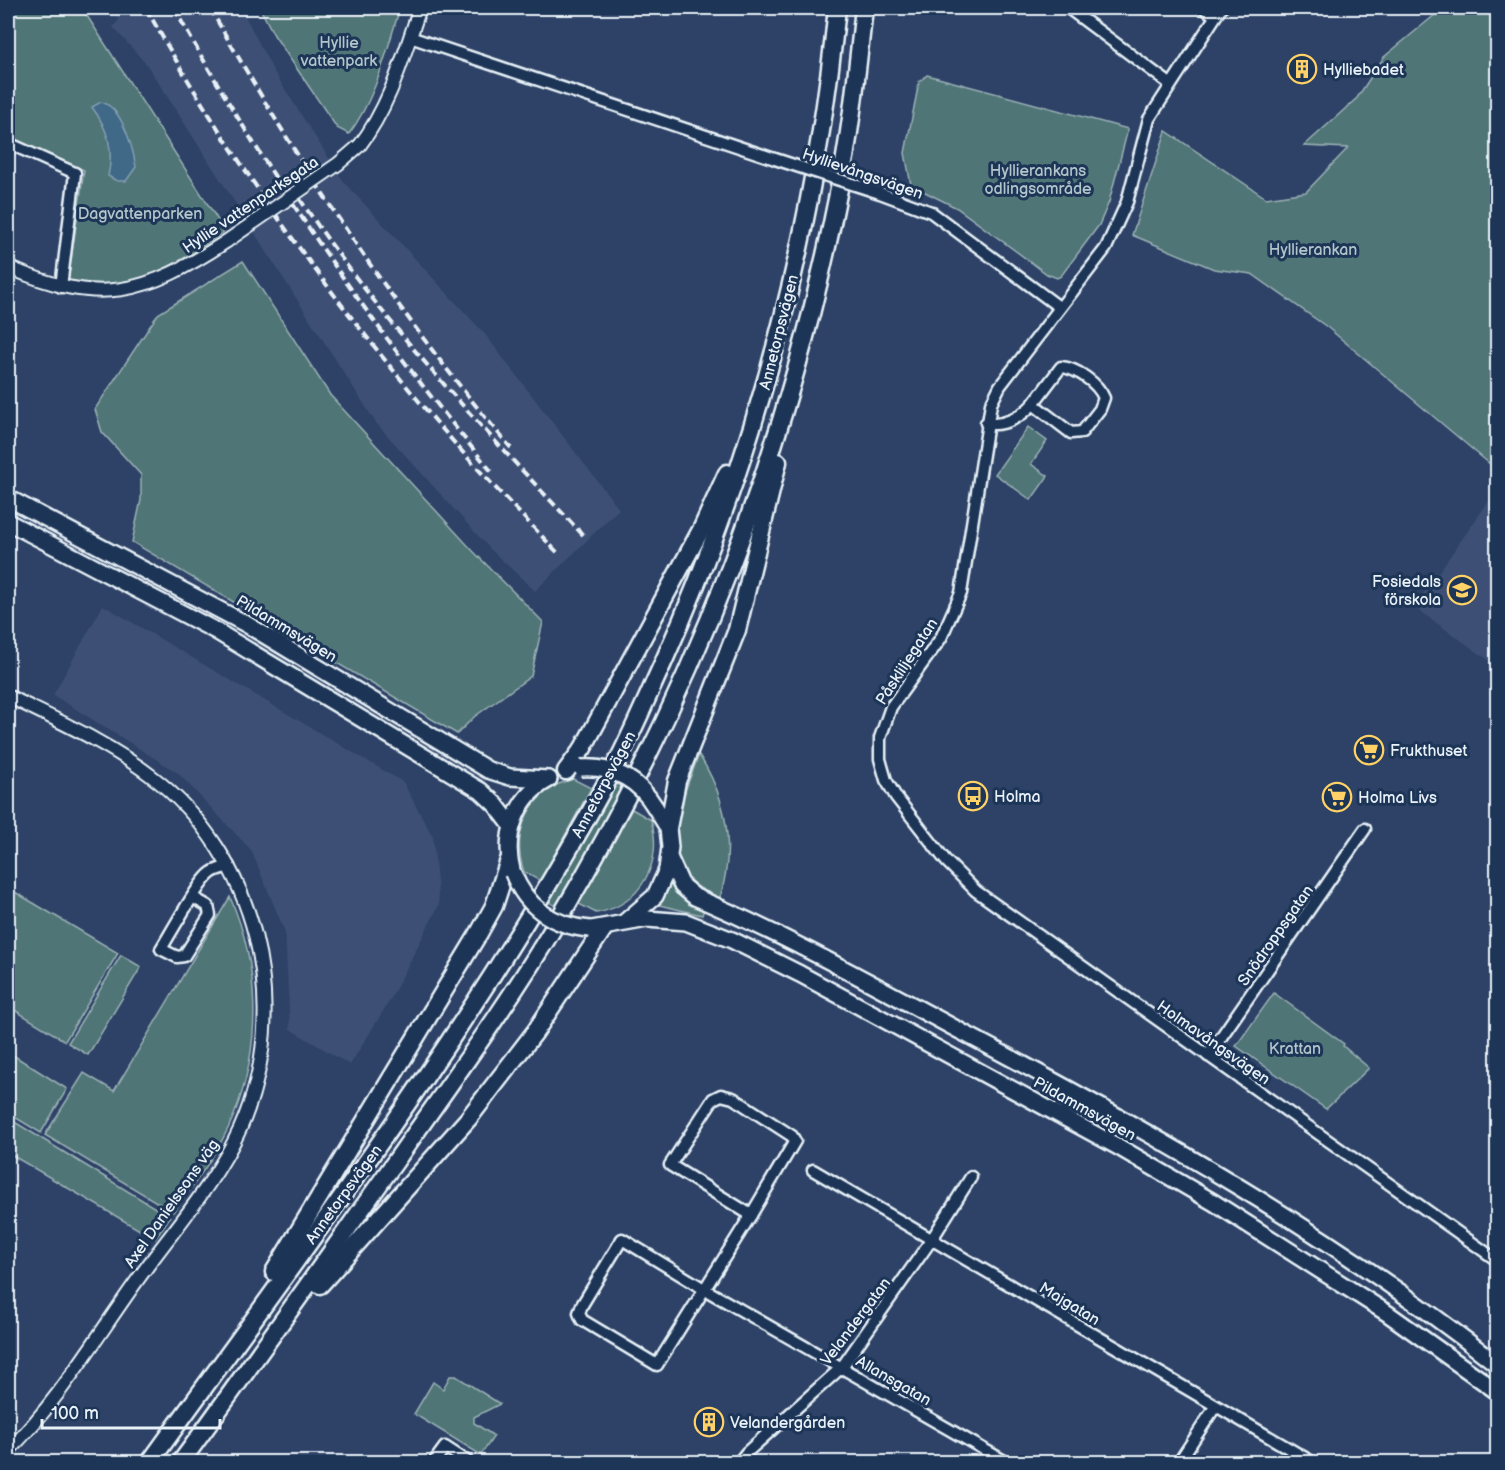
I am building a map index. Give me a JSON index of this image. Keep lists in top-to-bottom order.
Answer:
{
  "streets": {
    "main road": ["Annetorpsvägen", "Pildammsvägen"],
    "street": [
      "Hyllievångsvägen",
      "Hyllie vattenparksgata",
      "Påskliljegatan",
      "Snödroppsgatan",
      "Holmavångsvägen",
      "Axel Danielssons väg",
      "Majgatan",
      "Velandergatan",
      "Allansgatan"
    ]
  },
  "crossings": [
    ["Hyllievångsvägen", "Hyllie vattenparksgata"],
    ["Hyllievångsvägen", "Påskliljegatan"],
    ["Påskliljegatan", "Holmavångsvägen"],
    ["Snödroppsgatan", "Holmavångsvägen"],
    ["Majgatan", "Velandergatan"],
    ["Velandergatan", "Allansgatan"]
  ],
  "parks": [
    "Hyllie vattenpark",
    "Hyllierankans odlingsområde",
    "Dagvattenparken",
    "Hyllierankan",
    "Krattan"
  ],
  "places": {
    "building": ["Hylliebadet", "Velandergården"],
    "school or university": ["Fosiedals förskola"],
    "supermarket": ["Frukthuset", "Holma Livs"],
    "bus stop": ["Holma"]
  },
  "scale_bar": "100 m"
}
